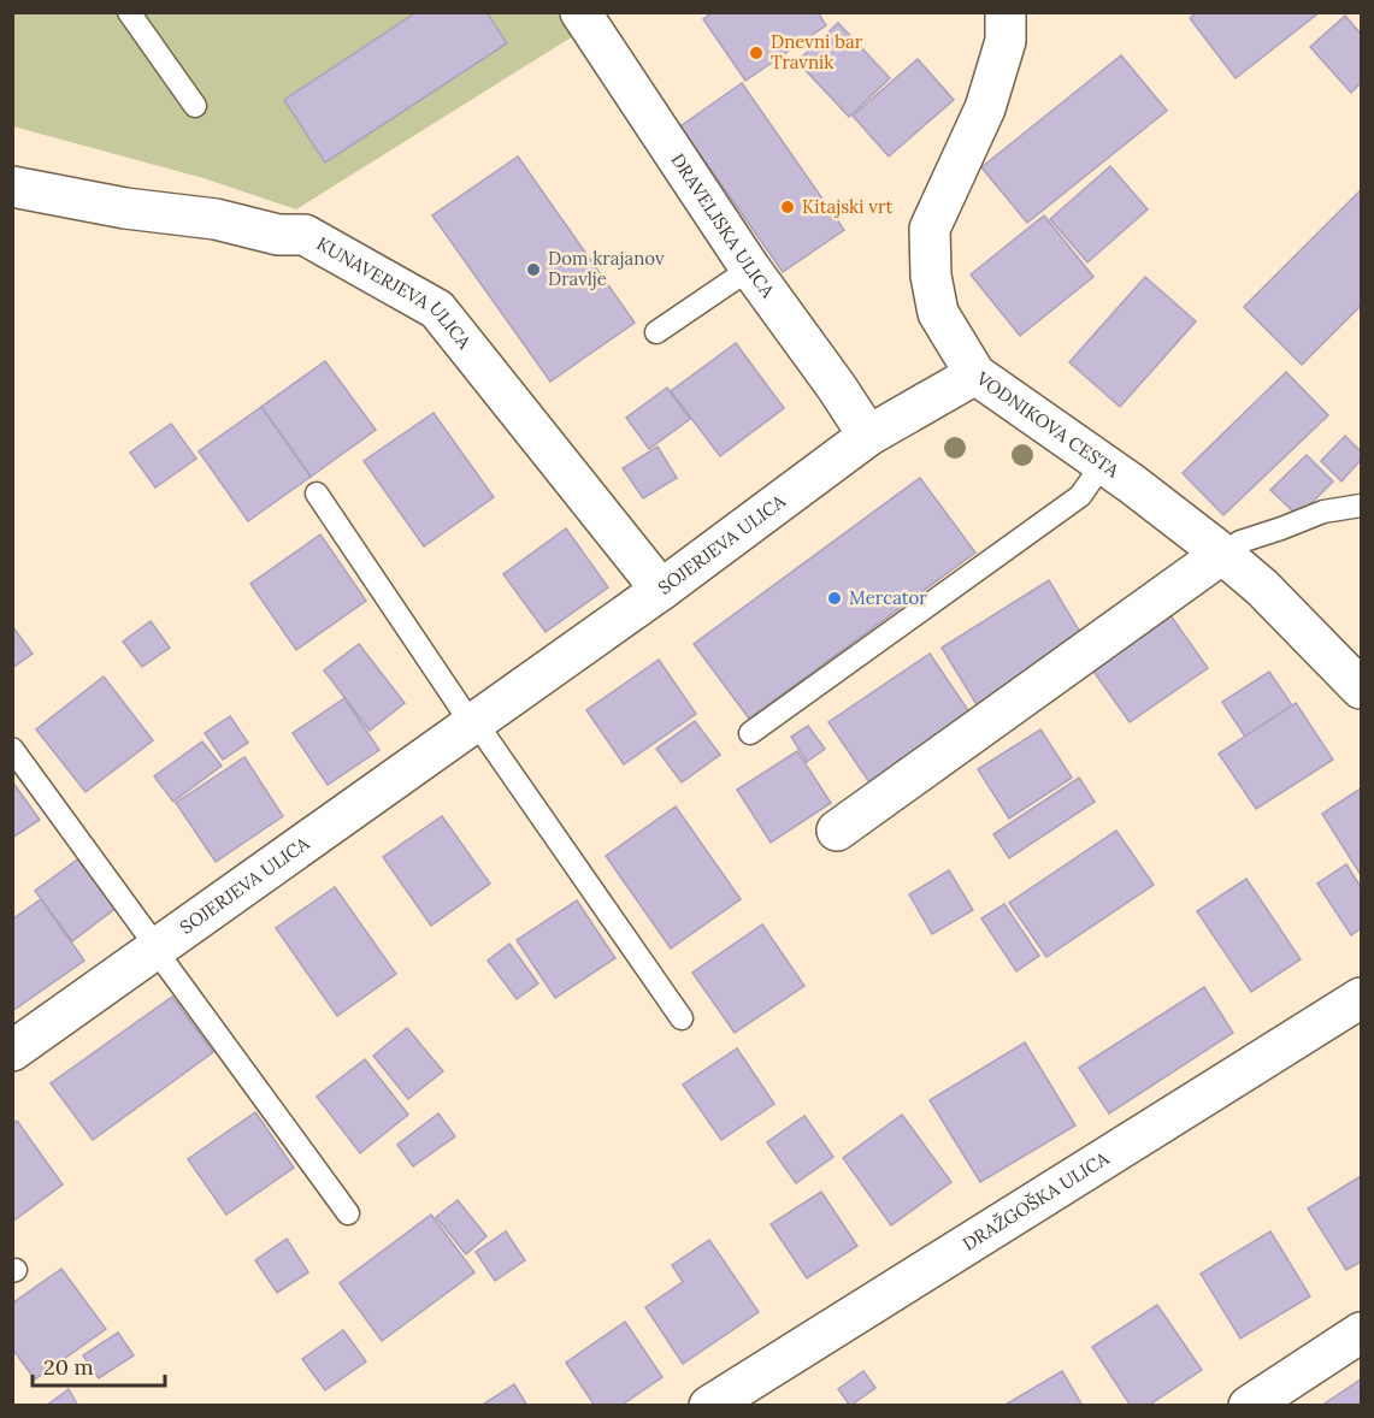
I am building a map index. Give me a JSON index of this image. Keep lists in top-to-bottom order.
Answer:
{
  "streets": {
    "street": [
      "DRAVELJSKA ULICA",
      "KUNAVERJEVA ULICA",
      "VODNIKOVA CESTA",
      "SOJERJEVA ULICA",
      "DRAŽGOŠKA ULICA"
    ]
  },
  "crossings": [
    ["DRAVELJSKA ULICA", "SOJERJEVA ULICA"],
    ["KUNAVERJEVA ULICA", "SOJERJEVA ULICA"],
    ["VODNIKOVA CESTA", "SOJERJEVA ULICA"]
  ],
  "places": [
    "Dnevni bar Travnik",
    "Kitajski vrt",
    "Dom krajanov Dravlje",
    "Mercator"
  ],
  "scale_bar": "20 m"
}
